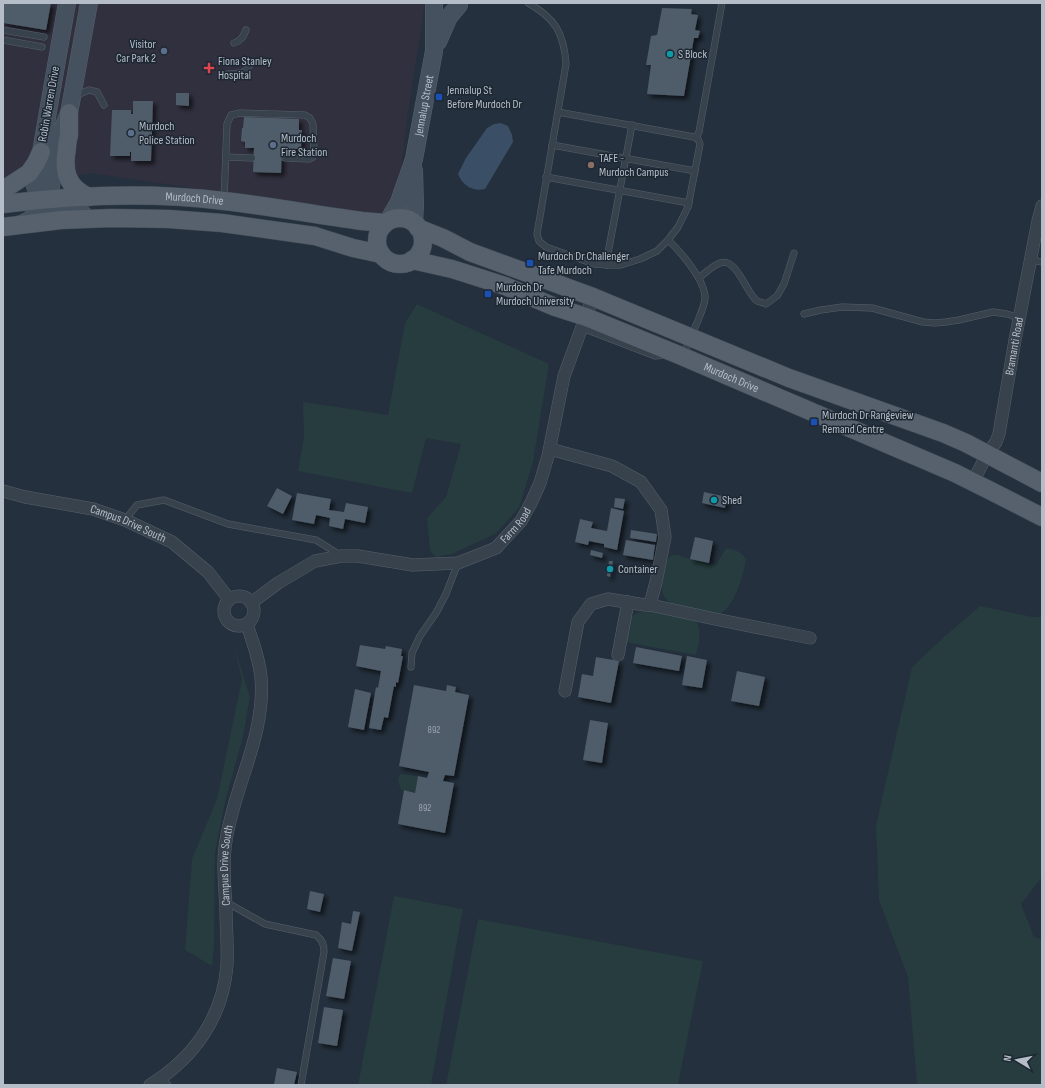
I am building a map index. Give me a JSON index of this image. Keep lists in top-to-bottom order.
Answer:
{
  "streets": {
    "main road": ["Murdoch Drive"],
    "street": [
      "Robin Warren Drive",
      "Jennalup Street",
      "Bramanti Road",
      "Farm Road",
      "Campus Drive South"
    ]
  },
  "crossings": [
    ["Robin Warren Drive", "Murdoch Drive"],
    ["Jennalup Street", "Murdoch Drive"],
    ["Murdoch Drive", "Bramanti Road"],
    ["Murdoch Drive", "Farm Road"],
    ["Farm Road", "Campus Drive South"]
  ],
  "places": {
    "other": [
      "Visitor Car Park 2",
      "S Block",
      "Murdoch Police Station",
      "Murdoch Fire Station",
      "TAFE - Murdoch Campus",
      "Shed",
      "Container"
    ],
    "health": ["Fiona Stanley Hospital"],
    "transit": [
      "Jennalup St Before Murdoch Dr",
      "Murdoch Dr Challenger Tafe Murdoch",
      "Murdoch Dr Murdoch University",
      "Murdoch Dr Rangeview Remand Centre"
    ]
  },
  "house_numbers": ["892", "892"],
  "north": "left"
}
